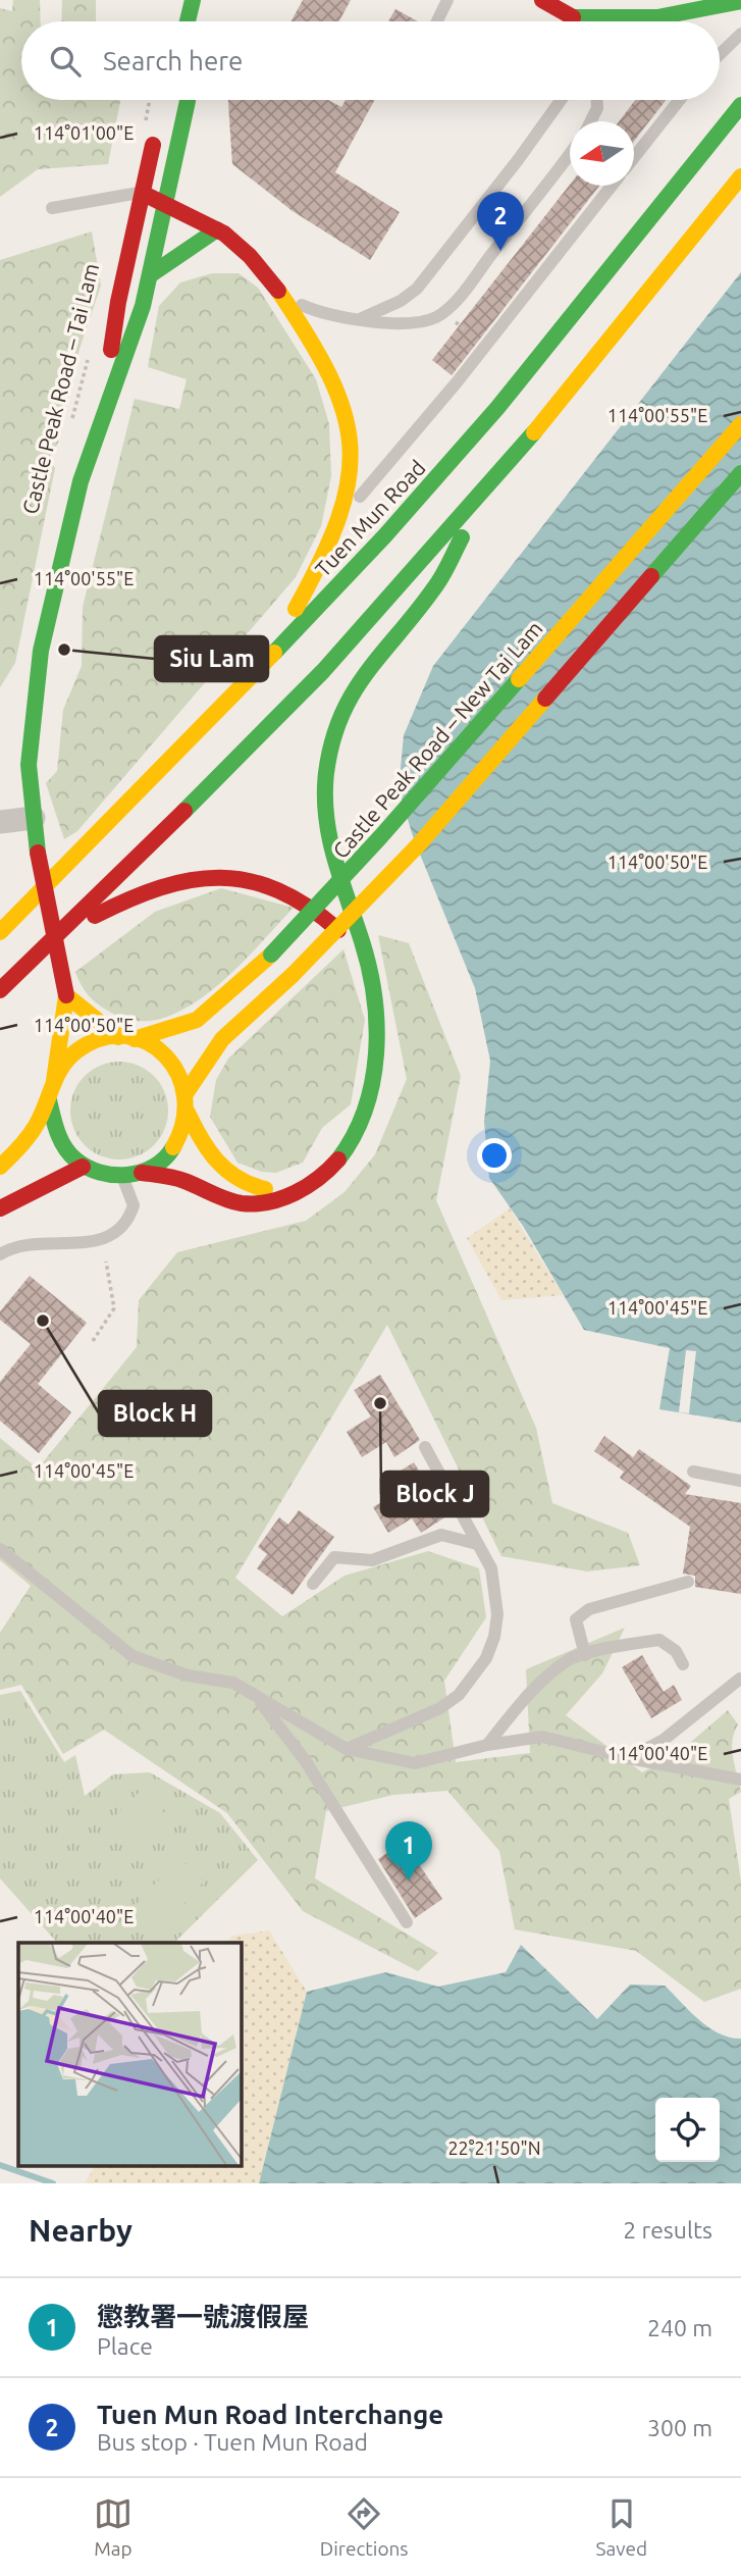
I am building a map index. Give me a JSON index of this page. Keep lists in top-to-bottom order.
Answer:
{
  "streets": {
    "main road": ["Castle Peak Road – Tai Lam", "Tuen Mun Road", "Castle Peak Road – New Tai Lam"]
  },
  "crossings": [
    ["Castle Peak Road – Tai Lam", "Castle Peak Road – New Tai Lam"]
  ],
  "places": ["Siu Lam", "Block H", "Block J"],
  "north": "left",
  "page": {
    "search": "Search here",
    "pins": ["2", "1"],
    "heading": ["Nearby", "2 results"],
    "list": [
      {
        "mark": "1",
        "name": "懲教署一號渡假屋",
        "note": "Place",
        "value": "240 m"
      },
      {
        "mark": "2",
        "name": "Tuen Mun Road Interchange",
        "note": "Bus stop · Tuen Mun Road",
        "value": "300 m"
      }
    ],
    "nav": ["Map", "Directions", "Saved"]
  },
  "coordinates": [
    "114°01'00\"E",
    "114°00'55\"E",
    "114°00'50\"E",
    "114°00'45\"E",
    "114°00'40\"E",
    "22°21'50\"N"
  ]
}
